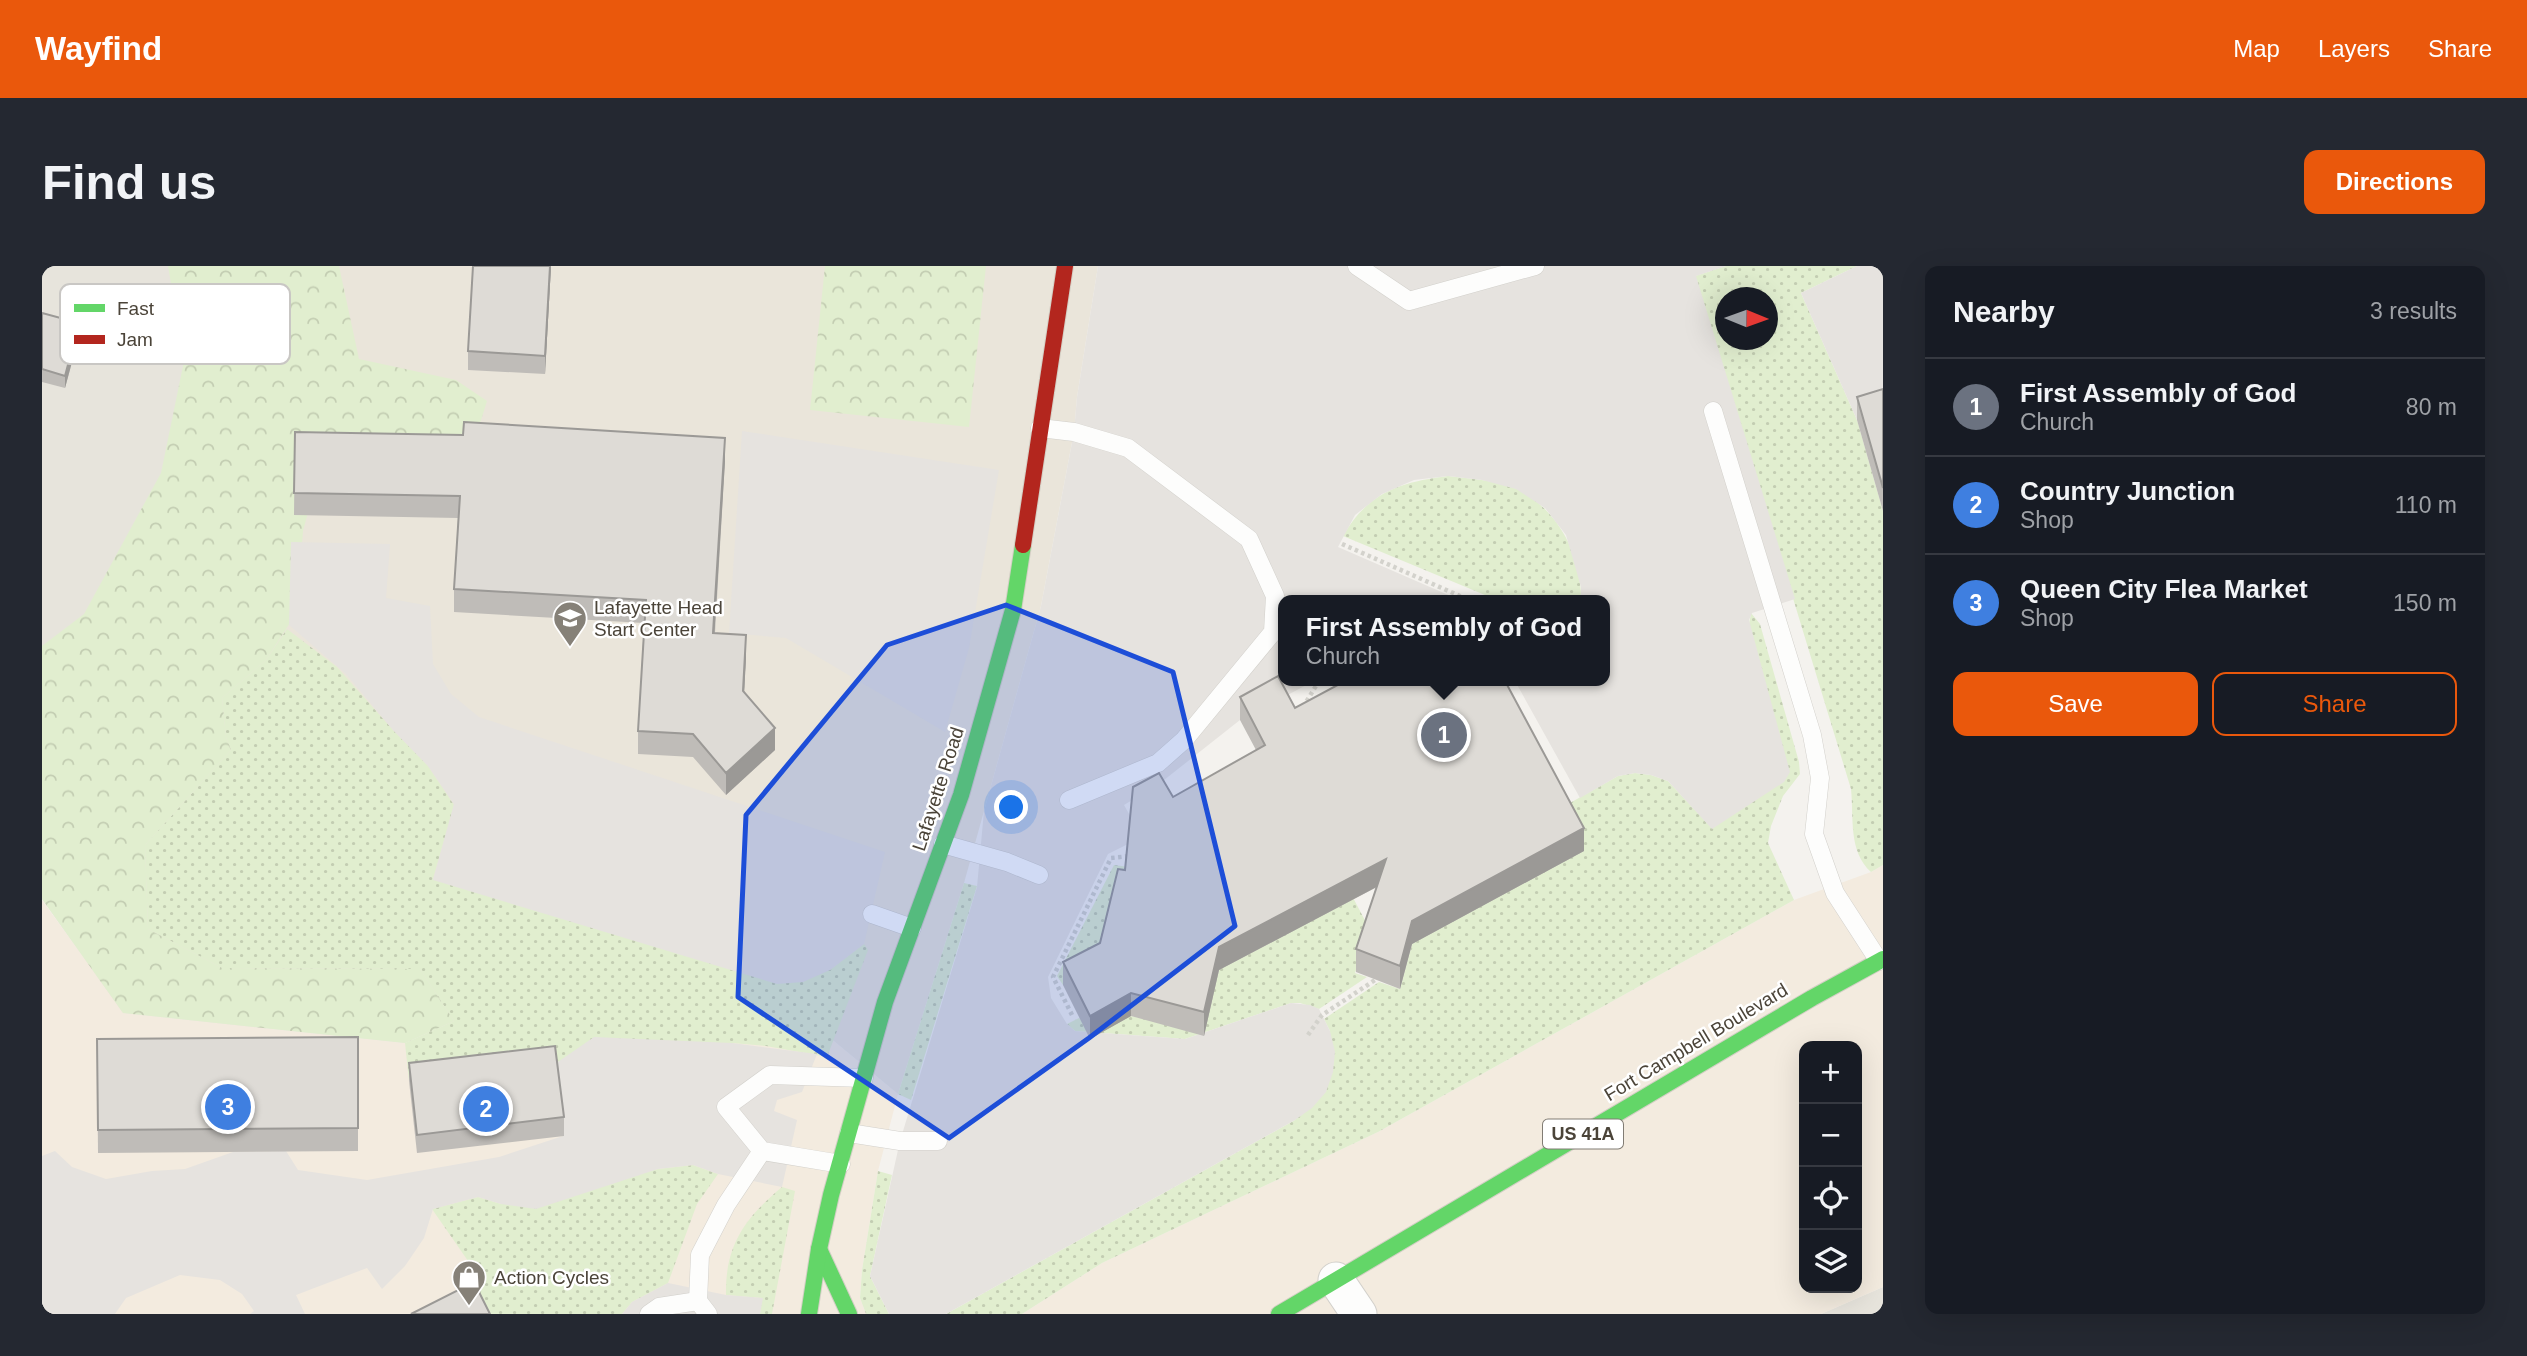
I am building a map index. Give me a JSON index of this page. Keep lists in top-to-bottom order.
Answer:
{
  "streets": {
    "main road": ["Lafayette Road", "Fort Campbell Boulevard", "US 41A"]
  },
  "places": {
    "school or university": ["Lafayette Head Start Center"],
    "shop": ["Action Cycles"]
  },
  "legend": ["Fast", "Jam"],
  "north": "right",
  "page": {
    "header": "Wayfind",
    "nav": ["Map", "Layers", "Share"],
    "buttons": [
      "Directions",
      ["Save", "Share"]
    ],
    "title": "Find us",
    "heading": ["Nearby", "3 results"],
    "list": [
      {
        "mark": "1",
        "name": "First Assembly of God",
        "note": "Church",
        "value": "80 m"
      },
      {
        "mark": "2",
        "name": "Country Junction",
        "note": "Shop",
        "value": "110 m"
      },
      {
        "mark": "3",
        "name": "Queen City Flea Market",
        "note": "Shop",
        "value": "150 m"
      }
    ],
    "popup": ["First Assembly of God", "Church"],
    "pins": ["1", "3", "2"],
    "map_buttons": ["+", "−"]
  }
}
